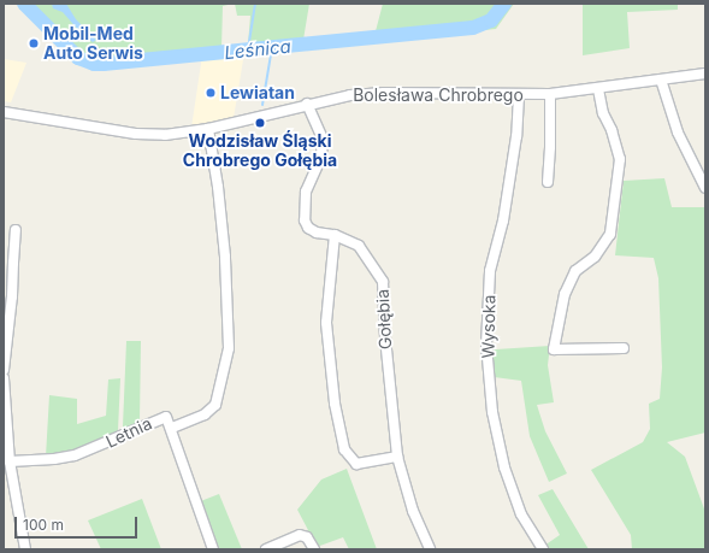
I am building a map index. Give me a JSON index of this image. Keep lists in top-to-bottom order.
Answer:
{
  "streets": {
    "street": [
      "Bolesława Chrobrego",
      "Gołębia",
      "Wysoka",
      "Letnia"
    ]
  },
  "crossings": [
    ["Bolesława Chrobrego", "Gołębia"],
    ["Bolesława Chrobrego", "Wysoka"]
  ],
  "water": ["Leśnica"],
  "places": ["Mobil-Med Auto Serwis", "Lewiatan", "Wodzisław Śląski Chrobrego Gołębia"],
  "scale_bar": "100 m"
}
